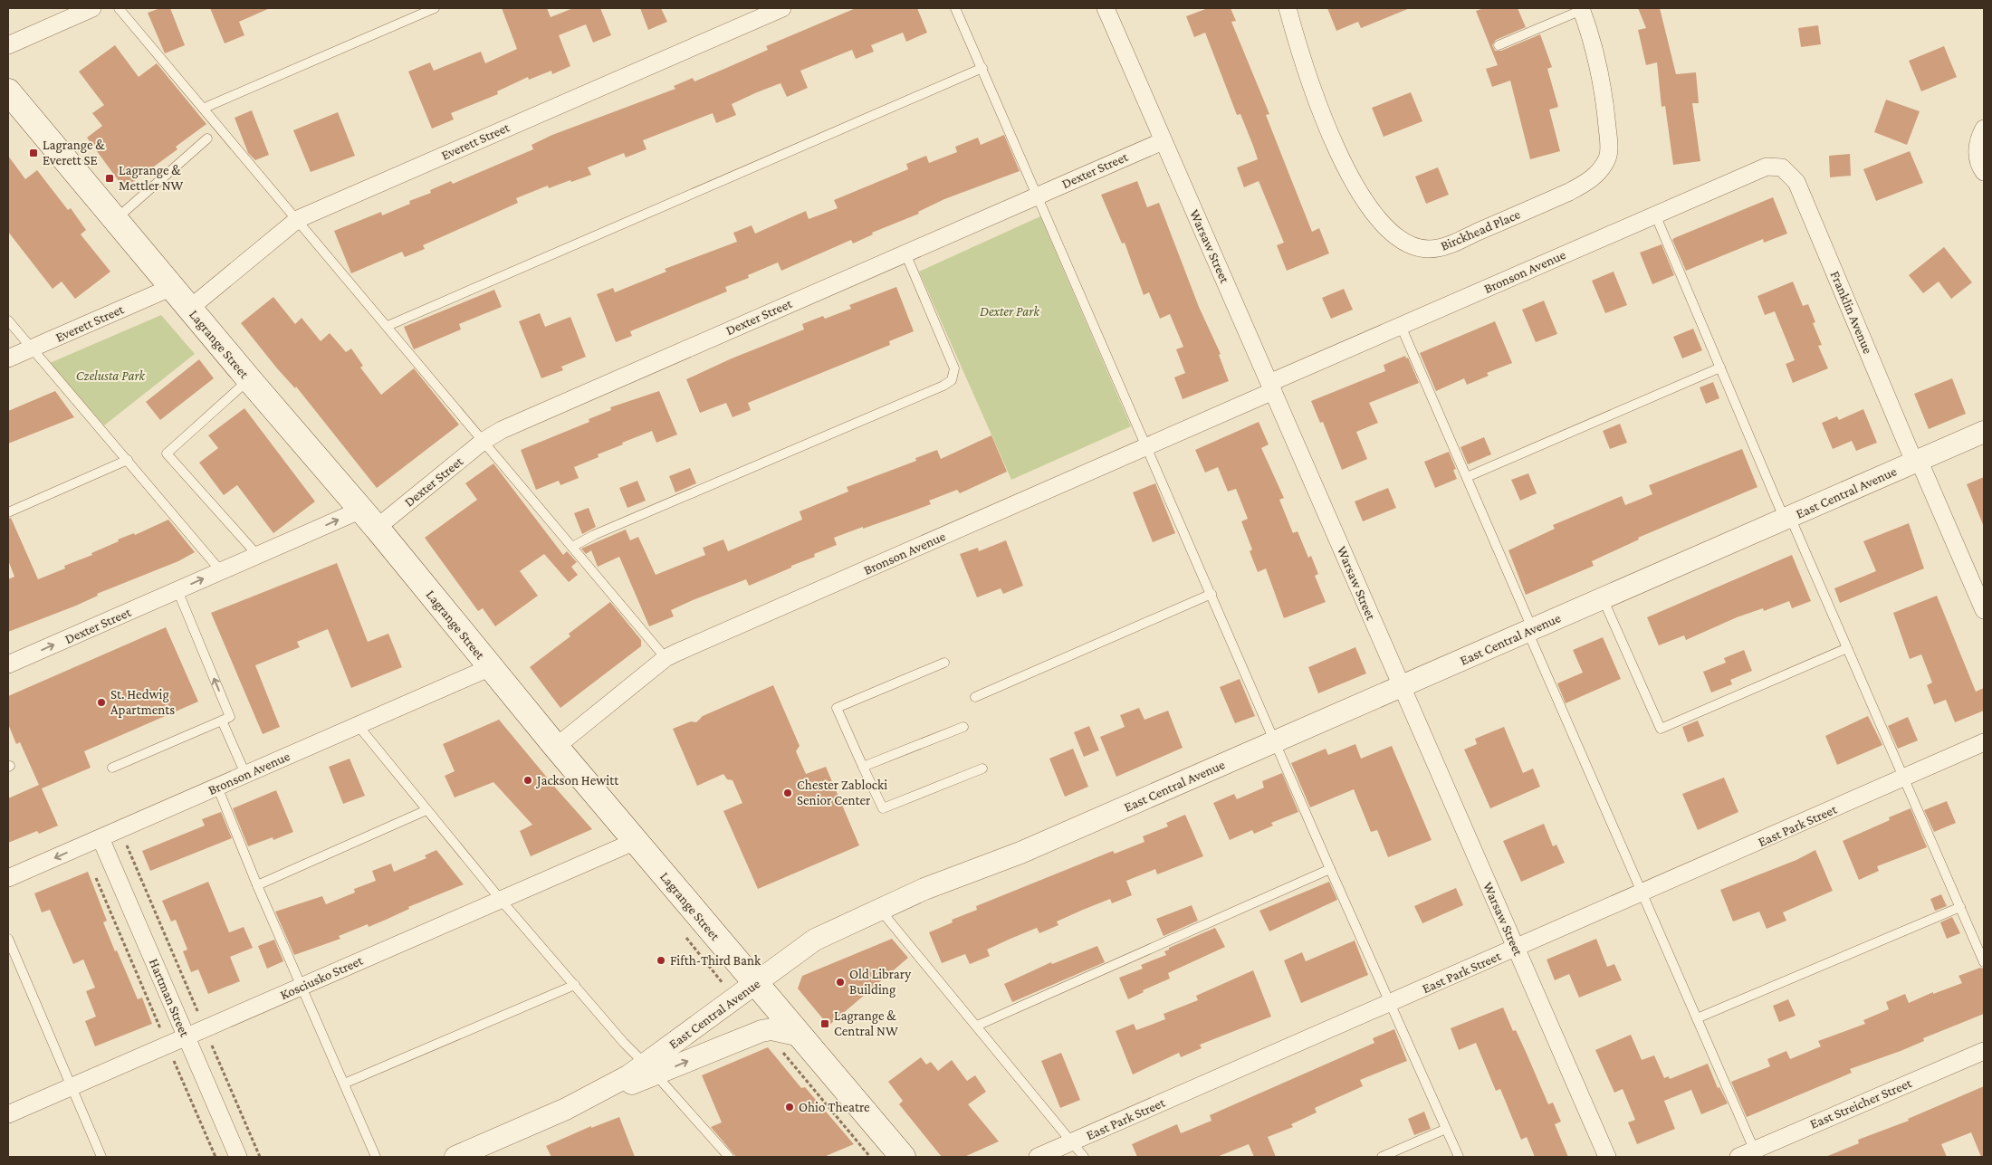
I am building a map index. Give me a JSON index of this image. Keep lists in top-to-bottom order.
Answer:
{
  "streets": {
    "main road": ["Lagrange Street"],
    "street": [
      "Everett Street",
      "Dexter Street",
      "Birckhead Place",
      "Warsaw Street",
      "Bronson Avenue",
      "Franklin Avenue",
      "East Central Avenue",
      "East Park Street",
      "Kosciusko Street",
      "Hartman Street",
      "East Streicher Street"
    ]
  },
  "crossings": [
    ["Everett Street", "Lagrange Street"],
    ["Dexter Street", "Warsaw Street"],
    ["Dexter Street", "Lagrange Street"],
    ["Warsaw Street", "Bronson Avenue"],
    ["Warsaw Street", "East Central Avenue"],
    ["Warsaw Street", "East Park Street"],
    ["Bronson Avenue", "Franklin Avenue"],
    ["Bronson Avenue", "Lagrange Street"],
    ["Bronson Avenue", "Hartman Street"],
    ["Franklin Avenue", "East Central Avenue"],
    ["Lagrange Street", "East Central Avenue"],
    ["Lagrange Street", "Kosciusko Street"],
    ["Kosciusko Street", "Hartman Street"]
  ],
  "parks": ["Dexter Park", "Czelusta Park"],
  "places": {
    "transit": ["Lagrange & Everett SE", "Lagrange & Mettler NW", "Lagrange & Central NW"],
    "other": [
      "St. Hedwig Apartments",
      "Jackson Hewitt",
      "Chester Zablocki Senior Center",
      "Fifth-Third Bank",
      "Old Library Building",
      "Ohio Theatre"
    ]
  }
}
